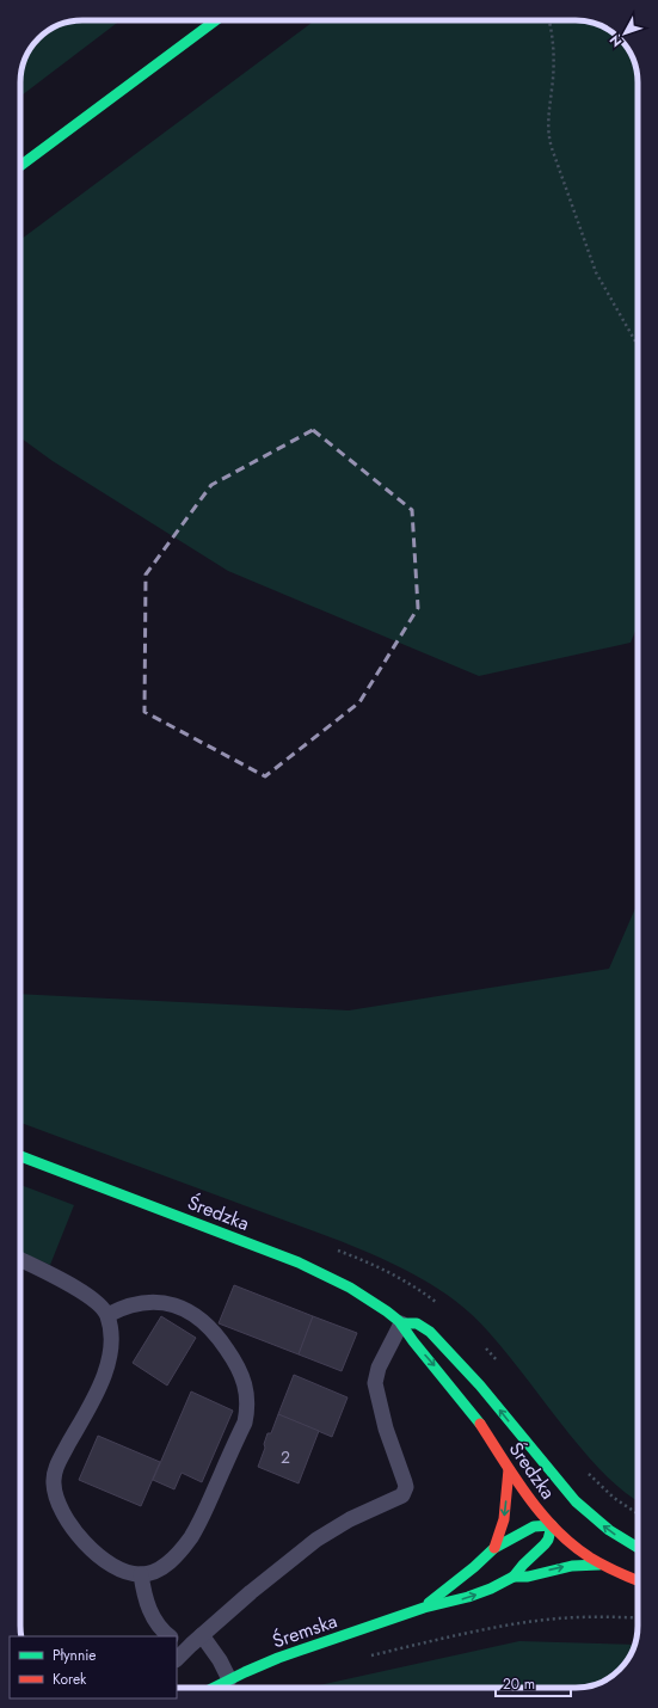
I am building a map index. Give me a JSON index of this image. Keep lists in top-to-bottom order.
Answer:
{
  "streets": {
    "street": ["Średzka", "Śremska"]
  },
  "crossings": [
    ["Średzka", "Śremska"]
  ],
  "house_numbers": ["2"],
  "legend": ["Płynnie", "Korek"],
  "scale_bar": "20 m",
  "north": "bottom left"
}
